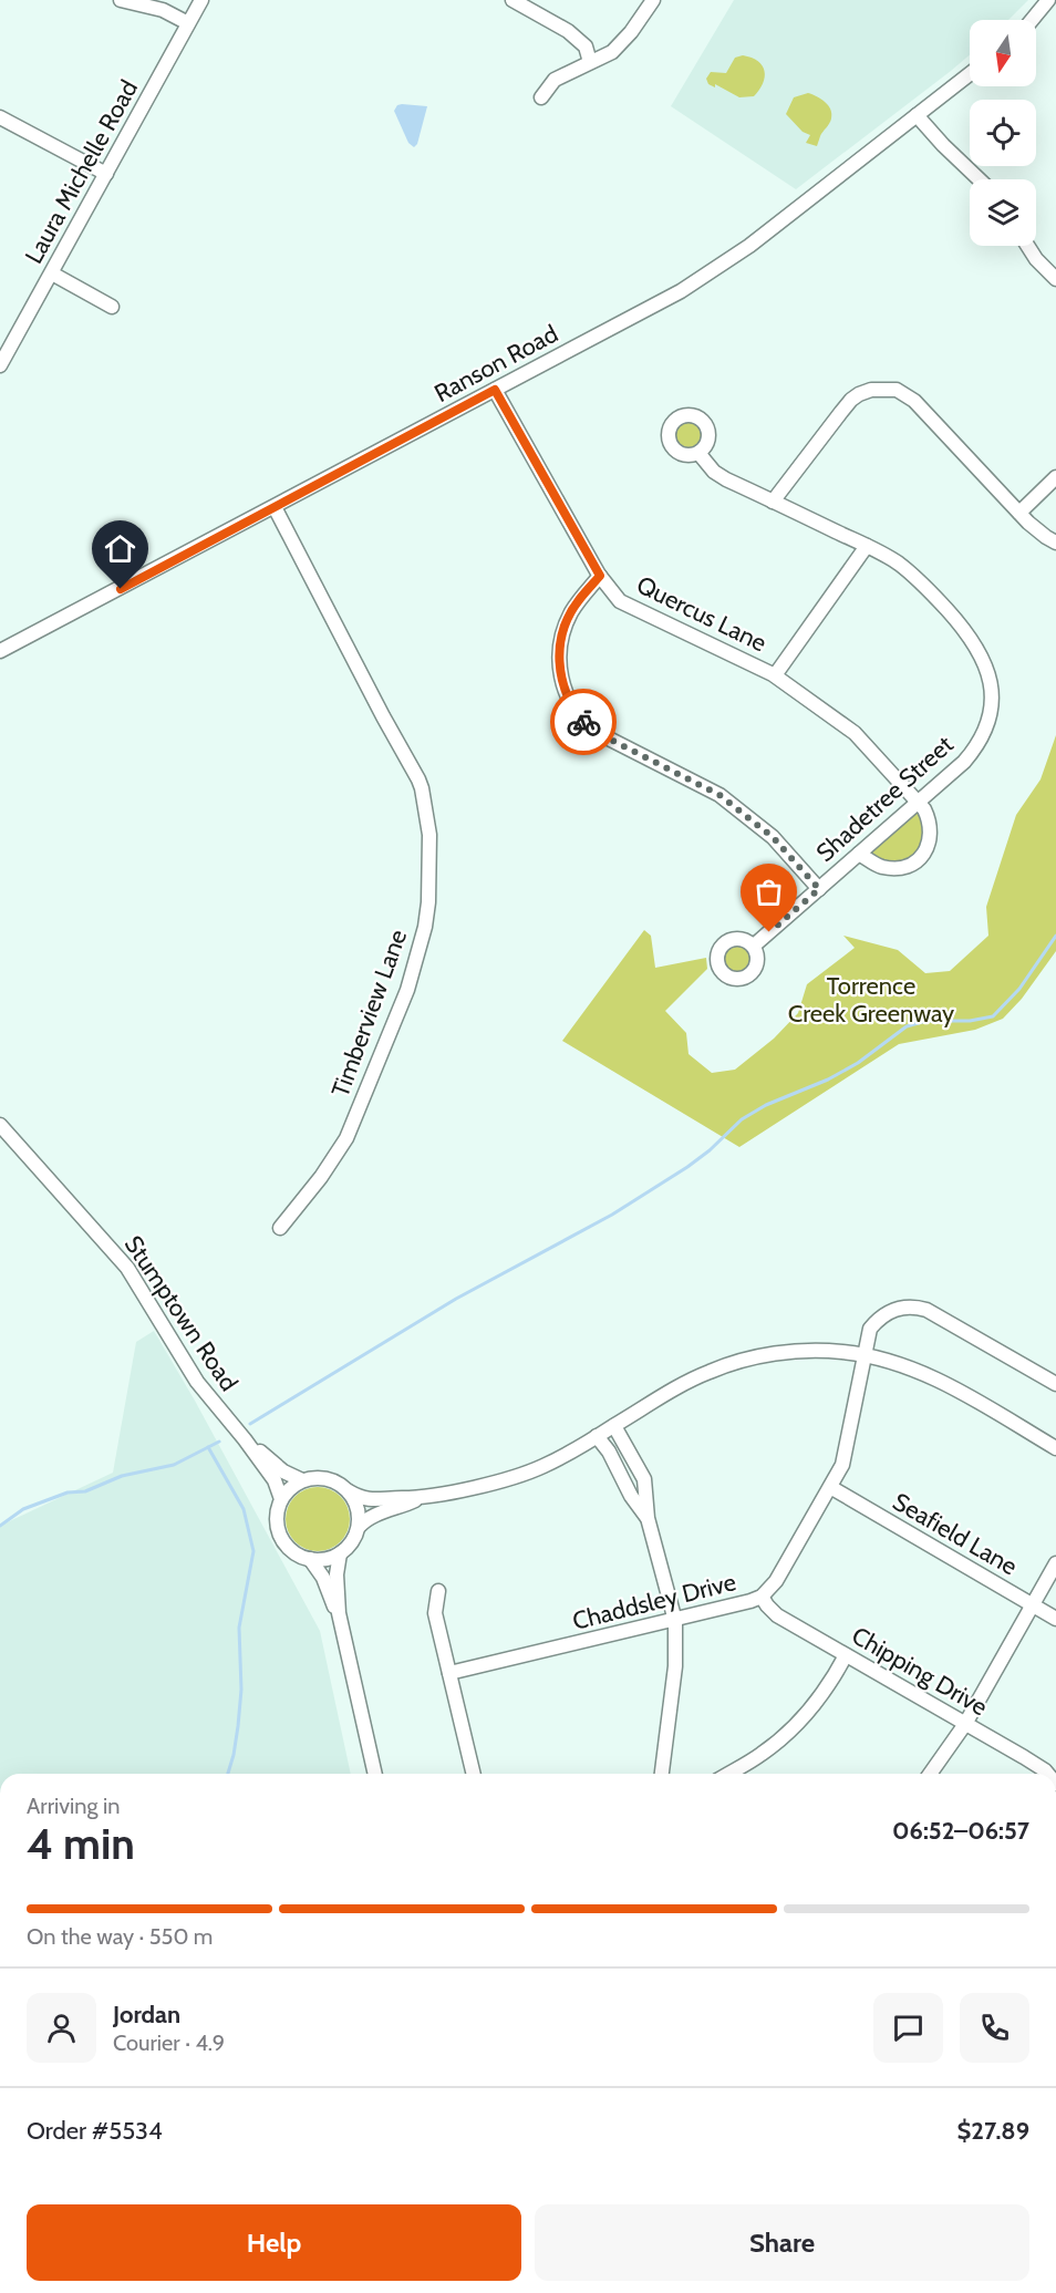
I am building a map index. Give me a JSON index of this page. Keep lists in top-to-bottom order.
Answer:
{
  "streets": {
    "street": [
      "Laura Michelle Road",
      "Ranson Road",
      "Quercus Lane",
      "Shadetree Street",
      "Timberview Lane",
      "Stumptown Road",
      "Seafield Lane",
      "Chaddsley Drive",
      "Chipping Drive"
    ]
  },
  "crossings": [
    ["Ranson Road", "Quercus Lane"],
    ["Ranson Road", "Timberview Lane"],
    ["Quercus Lane", "Shadetree Street"],
    ["Seafield Lane", "Chaddsley Drive"],
    ["Chaddsley Drive", "Chipping Drive"]
  ],
  "parks": ["Torrence Creek Greenway"],
  "north": "bottom",
  "page": {
    "heading": ["4 min", "Arriving in", "06:52–06:57"],
    "panel": [
      "Jordan",
      "Courier · 4.9",
      "Order #5534",
      "$27.89"
    ],
    "bar": "On the way · 550 m",
    "buttons": ["Help", "Share"]
  }
}
